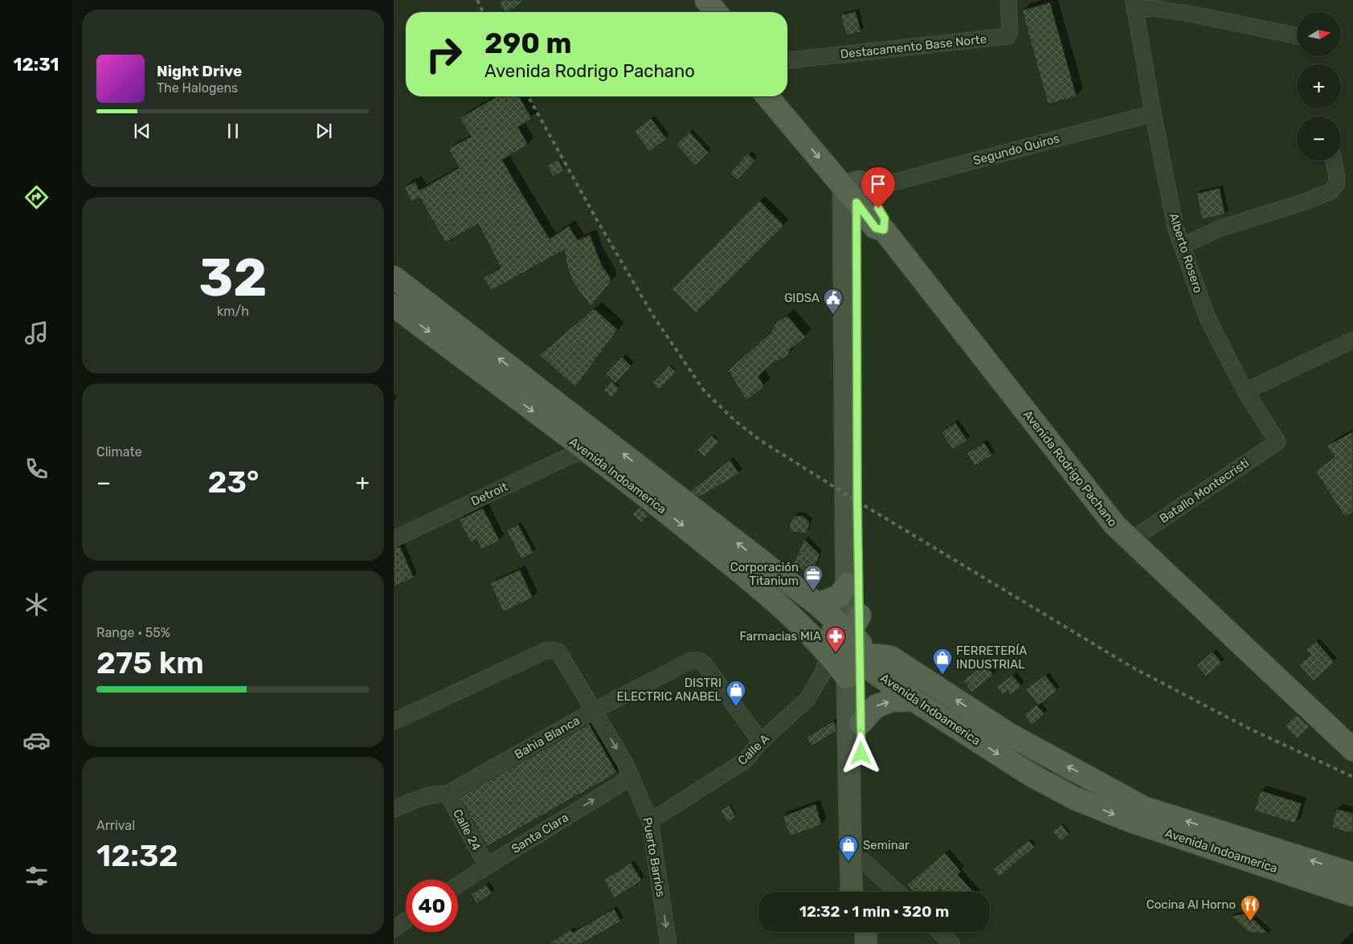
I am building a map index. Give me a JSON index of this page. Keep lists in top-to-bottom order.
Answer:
{
  "streets": {
    "main road": ["Avenida Rodrigo Pachano", "Avenida Indoamerica"],
    "street": [
      "Destacamento Base Norte",
      "Segundo Quiros",
      "Alberto Rosero",
      "Batallo Montecristi",
      "Detroit",
      "Bahia Blanca",
      "Calle A",
      "Calle 24",
      "Santa Clara",
      "Puerto Barrios"
    ]
  },
  "crossings": [
    ["Segundo Quiros", "Alberto Rosero"],
    ["Segundo Quiros", "Avenida Rodrigo Pachano"],
    ["Alberto Rosero", "Batallo Montecristi"],
    ["Avenida Rodrigo Pachano", "Batallo Montecristi"],
    ["Avenida Indoamerica", "Detroit"],
    ["Avenida Indoamerica", "Calle A"],
    ["Bahia Blanca", "Calle A"],
    ["Bahia Blanca", "Calle 24"],
    ["Bahia Blanca", "Puerto Barrios"],
    ["Calle A", "Puerto Barrios"],
    ["Calle 24", "Santa Clara"],
    ["Santa Clara", "Puerto Barrios"]
  ],
  "one_way": ["Santa Clara", "Puerto Barrios"],
  "places": {
    "public building": ["GIDSA"],
    "office": ["Corporación Titanium"],
    "pharmacy": ["Farmacias MIA"],
    "shop": ["FERRETERÍA INDUSTRIAL", "DISTRI ELECTRIC ANABEL", "Seminar"],
    "restaurant": ["Cocina Al Horno"]
  },
  "north": "right",
  "page": {
    "tabs": "12:31",
    "map_buttons": ["+", "−"],
    "turn": ["290 m", "Avenida Rodrigo Pachano"],
    "song": ["Night Drive", "The Halogens"],
    "tile": [
      ["32", "km/h"],
      "Climate",
      ["Range · 55%", "275 km"],
      ["Arrival", "12:32"]
    ],
    "heat": ["−", "23°", "+"],
    "limit": "40",
    "trip": "12:32 · 1 min · 320 m"
  }
}
